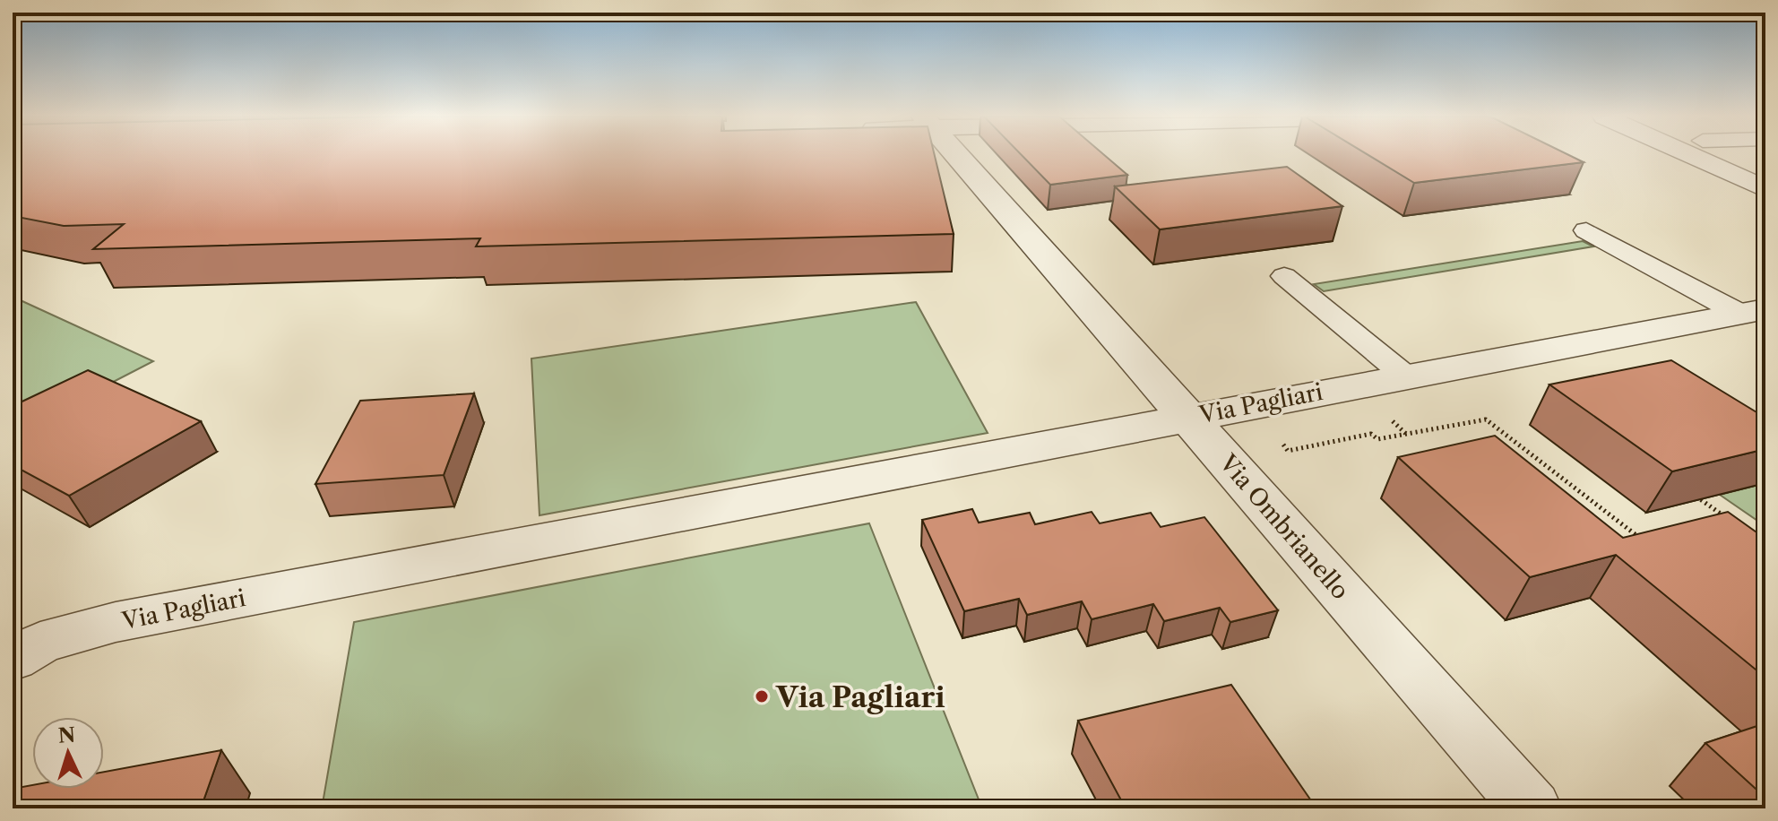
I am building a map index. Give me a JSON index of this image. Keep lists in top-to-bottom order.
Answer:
{
  "streets": {
    "street": ["Via Pagliari", "Via Ombrianello"]
  },
  "crossings": [
    ["Via Pagliari", "Via Ombrianello"]
  ],
  "places": ["Via Pagliari"],
  "north": "top"
}
